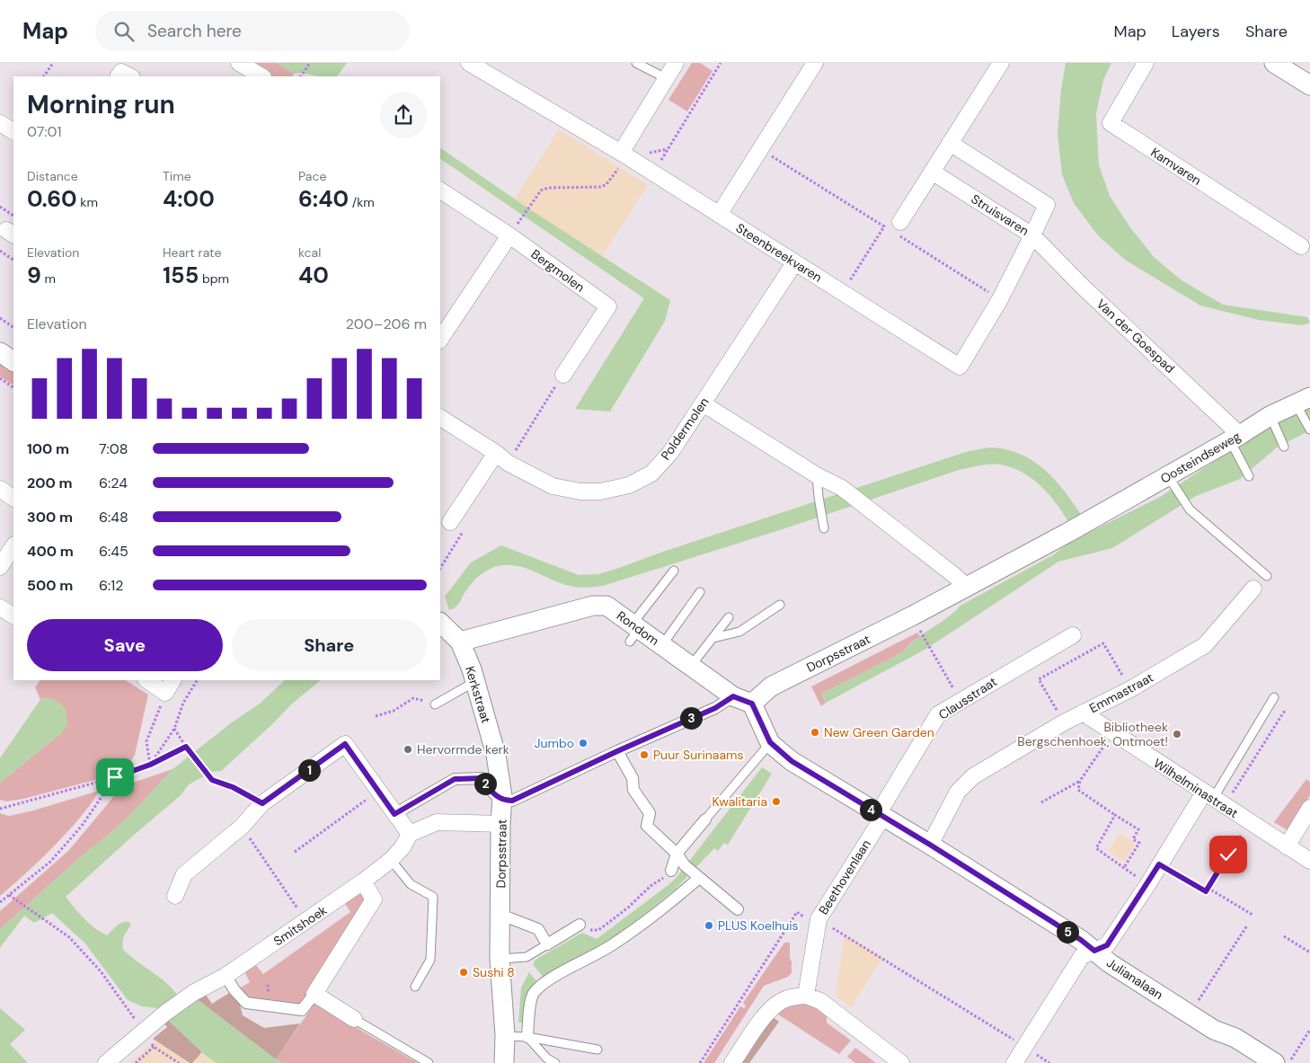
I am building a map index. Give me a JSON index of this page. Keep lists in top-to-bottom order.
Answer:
{
  "streets": {
    "street": [
      "Kamvaren",
      "Struisvaren",
      "Steenbreekvaren",
      "Bergmolen",
      "Van der Goespad",
      "Poldermolen",
      "Oosteindseweg",
      "Rondom",
      "Dorpsstraat",
      "Emmastraat",
      "Kerkstraat",
      "Clausstraat",
      "Wilhelminastraat",
      "Beethovenlaan",
      "Smitshoek",
      "Julianalaan"
    ]
  },
  "crossings": [
    ["Struisvaren", "Steenbreekvaren"],
    ["Struisvaren", "Van der Goespad"],
    ["Steenbreekvaren", "Van der Goespad"],
    ["Steenbreekvaren", "Poldermolen"],
    ["Van der Goespad", "Oosteindseweg"],
    ["Oosteindseweg", "Dorpsstraat"],
    ["Rondom", "Dorpsstraat"],
    ["Rondom", "Kerkstraat"],
    ["Dorpsstraat", "Kerkstraat"],
    ["Emmastraat", "Wilhelminastraat"],
    ["Emmastraat", "Julianalaan"],
    ["Clausstraat", "Beethovenlaan"],
    ["Clausstraat", "Julianalaan"],
    ["Beethovenlaan", "Julianalaan"]
  ],
  "places": [
    "New Green Garden",
    "Bibliotheek Bergschenhoek, Ontmoet!",
    "Jumbo",
    "Hervormde kerk",
    "Puur Surinaams",
    "Kwalitaria",
    "PLUS Koelhuis",
    "Sushi 8"
  ],
  "page": {
    "header": "Map",
    "search": "Search here",
    "nav": ["Map", "Layers", "Share"],
    "heading": ["Morning run", "07:01"],
    "stats": [
      ["Distance", "0.60 km"],
      ["Time", "4:00"],
      ["Pace", "6:40 /km"],
      ["Elevation", "9 m"],
      ["Heart rate", "155 bpm"],
      ["kcal", "40"]
    ],
    "chart": ["Elevation", "200–206 m"],
    "list": [
      {
        "name": "100 m",
        "note": "7:08"
      },
      {
        "name": "200 m",
        "note": "6:24"
      },
      {
        "name": "300 m",
        "note": "6:48"
      },
      {
        "name": "400 m",
        "note": "6:45"
      },
      {
        "name": "500 m",
        "note": "6:12"
      }
    ],
    "buttons": ["Save", "Share"],
    "pins": [
      "3",
      "1",
      "2",
      "4",
      "5"
    ]
  }
}
